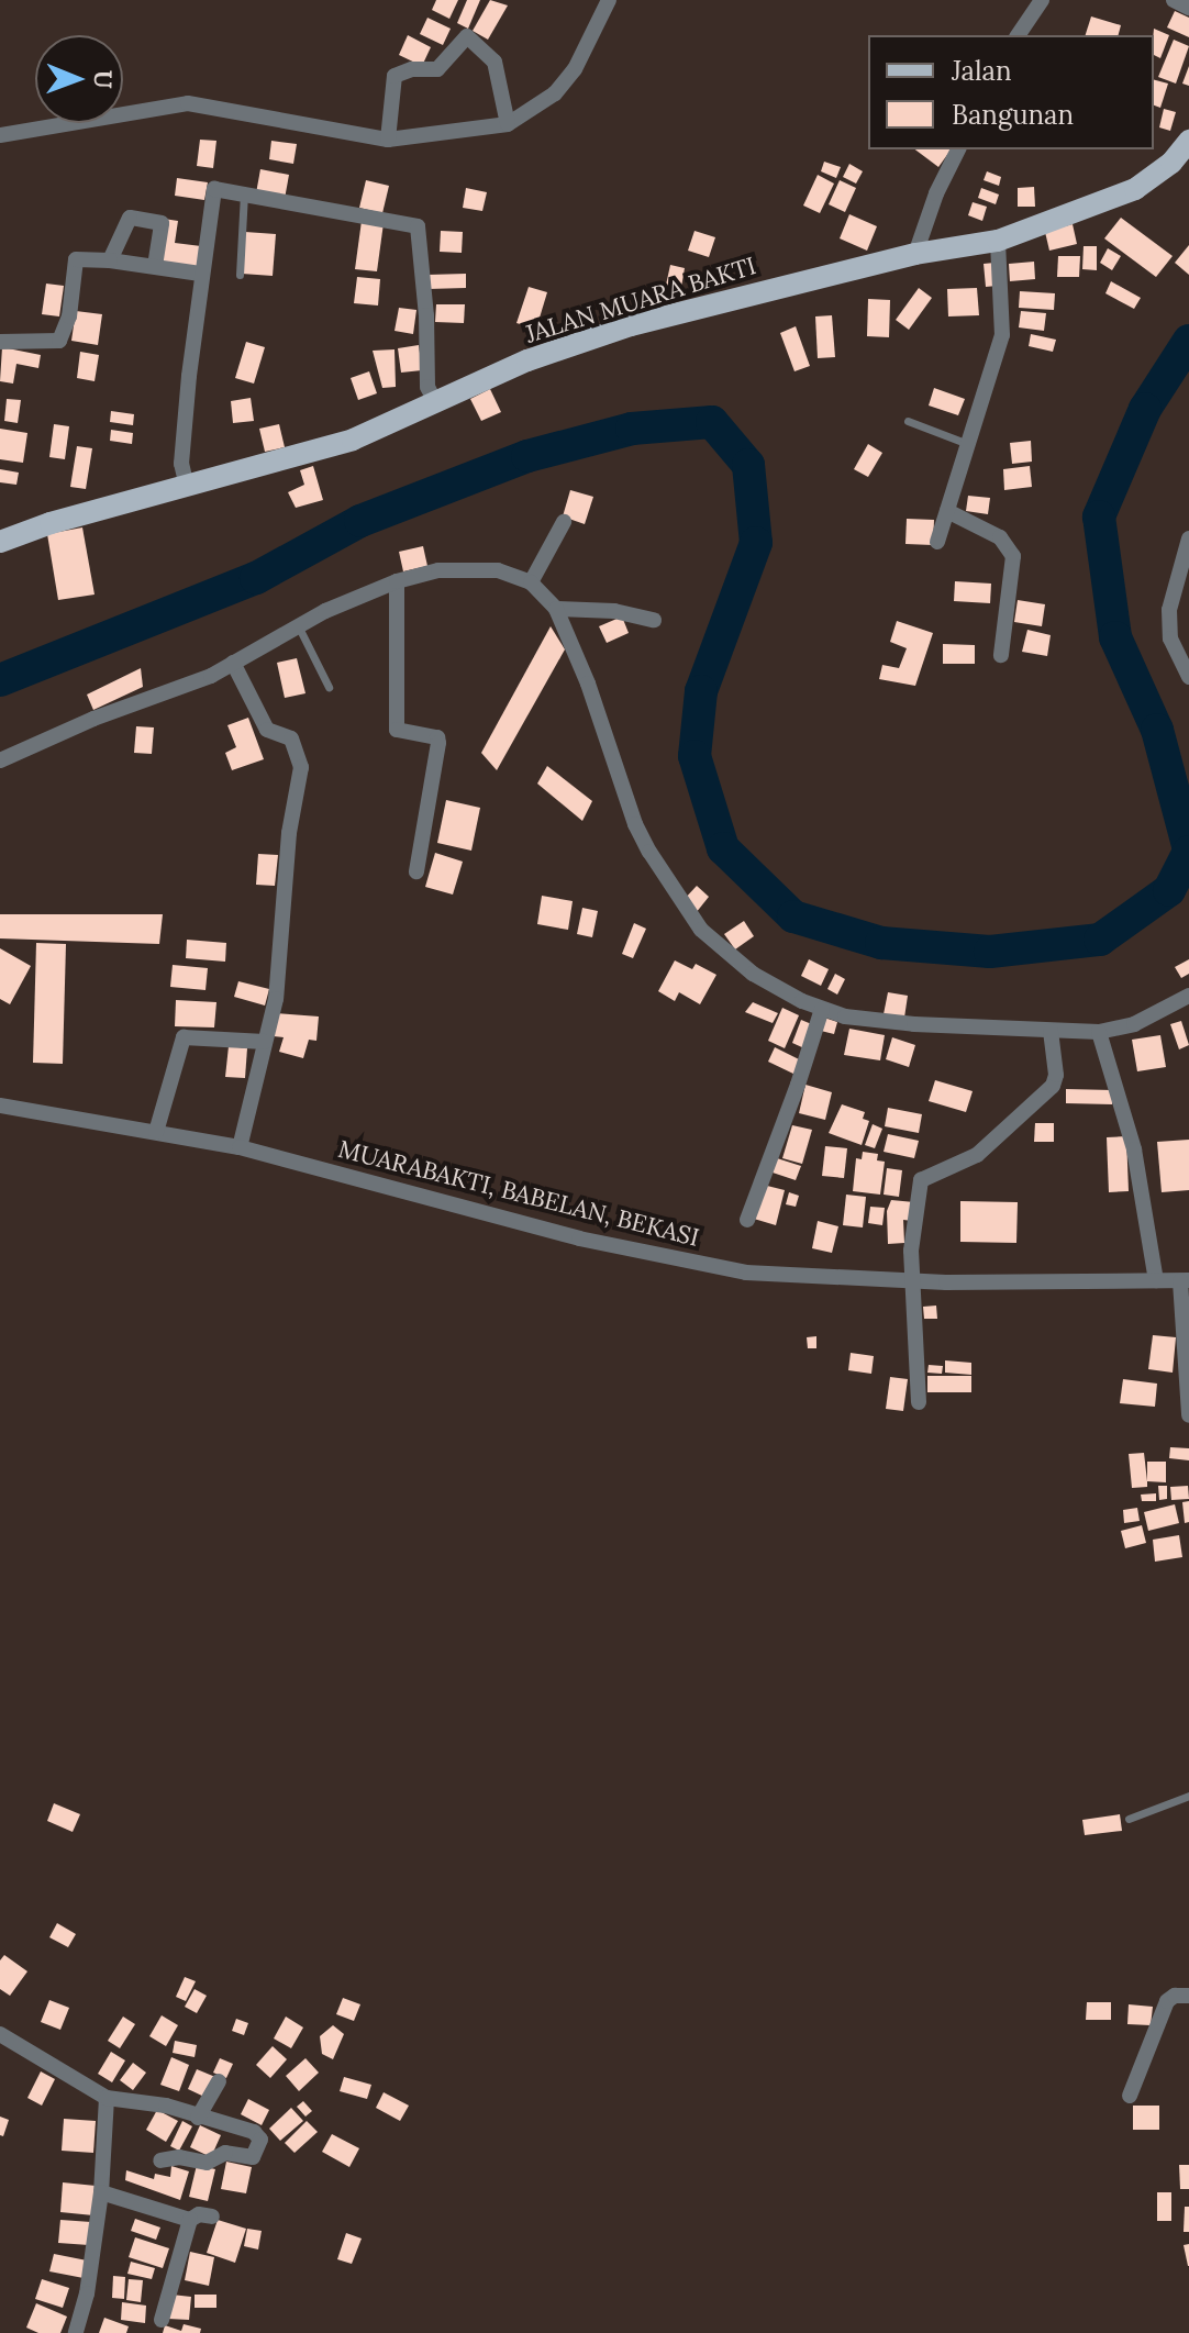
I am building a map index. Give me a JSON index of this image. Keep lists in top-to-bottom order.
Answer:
{
  "streets": {
    "main road": ["JALAN MUARA BAKTI"],
    "street": ["MUARABAKTI, BABELAN, BEKASI"]
  },
  "legend": ["Jalan", "Bangunan"],
  "north": "right"
}
